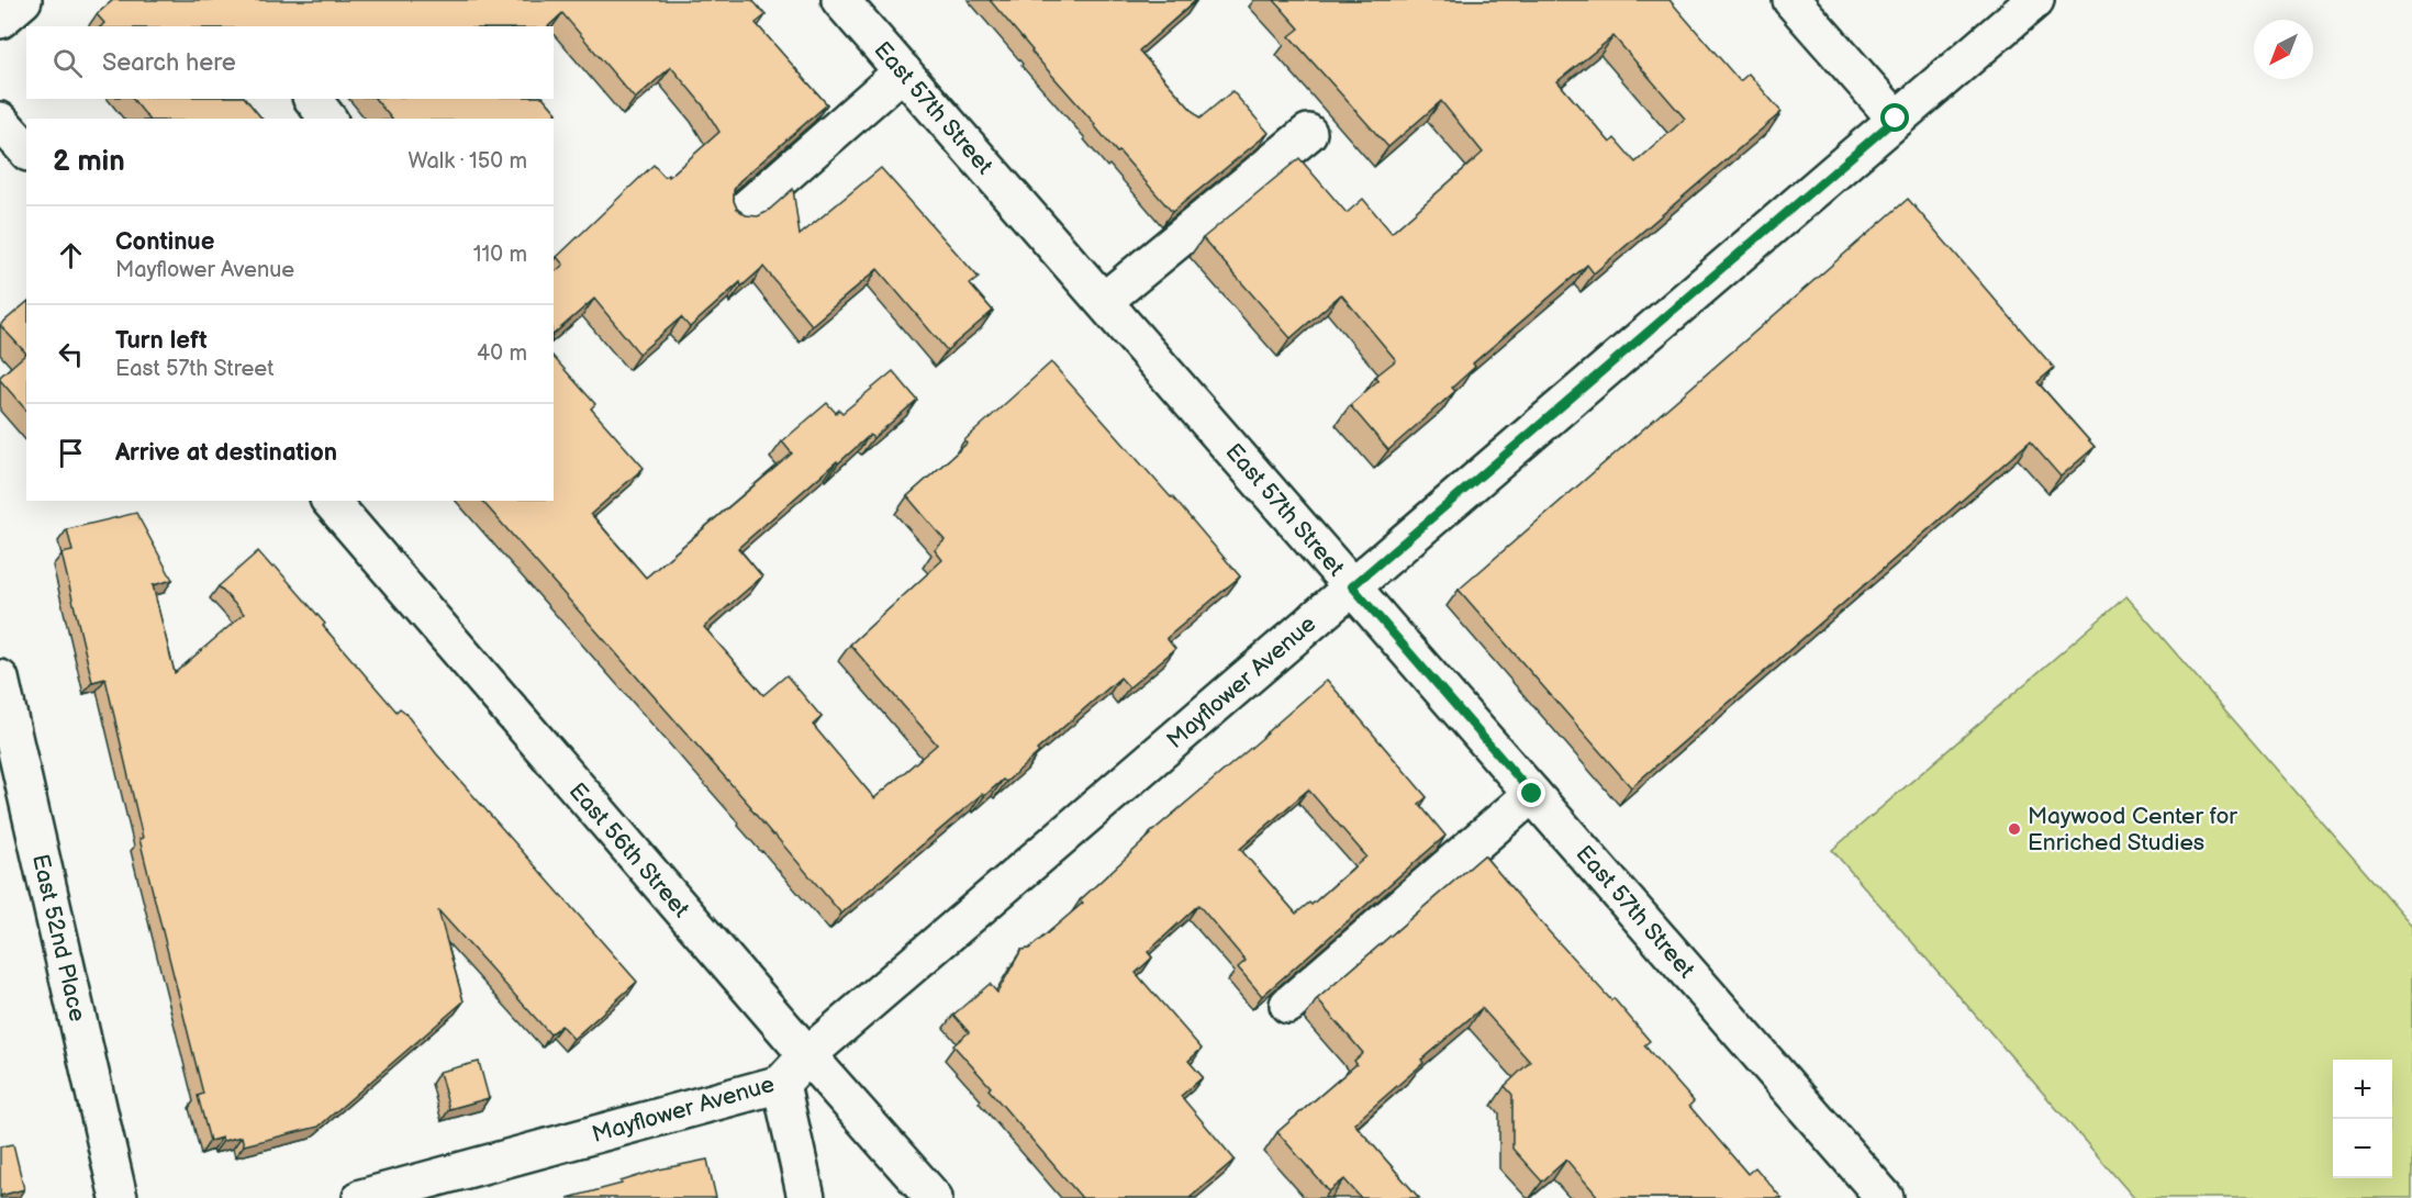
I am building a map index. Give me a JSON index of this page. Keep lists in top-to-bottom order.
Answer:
{
  "streets": {
    "street": [
      "East 57th Street",
      "Mayflower Avenue",
      "East 56th Street",
      "East 52nd Place"
    ]
  },
  "crossings": [
    ["East 57th Street", "Mayflower Avenue"],
    ["Mayflower Avenue", "East 56th Street"]
  ],
  "places": ["Maywood Center for Enriched Studies"],
  "north": "bottom left",
  "page": {
    "search": "Search here",
    "heading": ["2 min", "Walk · 150 m"],
    "list": [
      ["Continue", "Mayflower Avenue", "110 m"],
      ["Turn left", "East 57th Street", "40 m"],
      "Arrive at destination"
    ],
    "map_buttons": ["+", "−"]
  }
}
